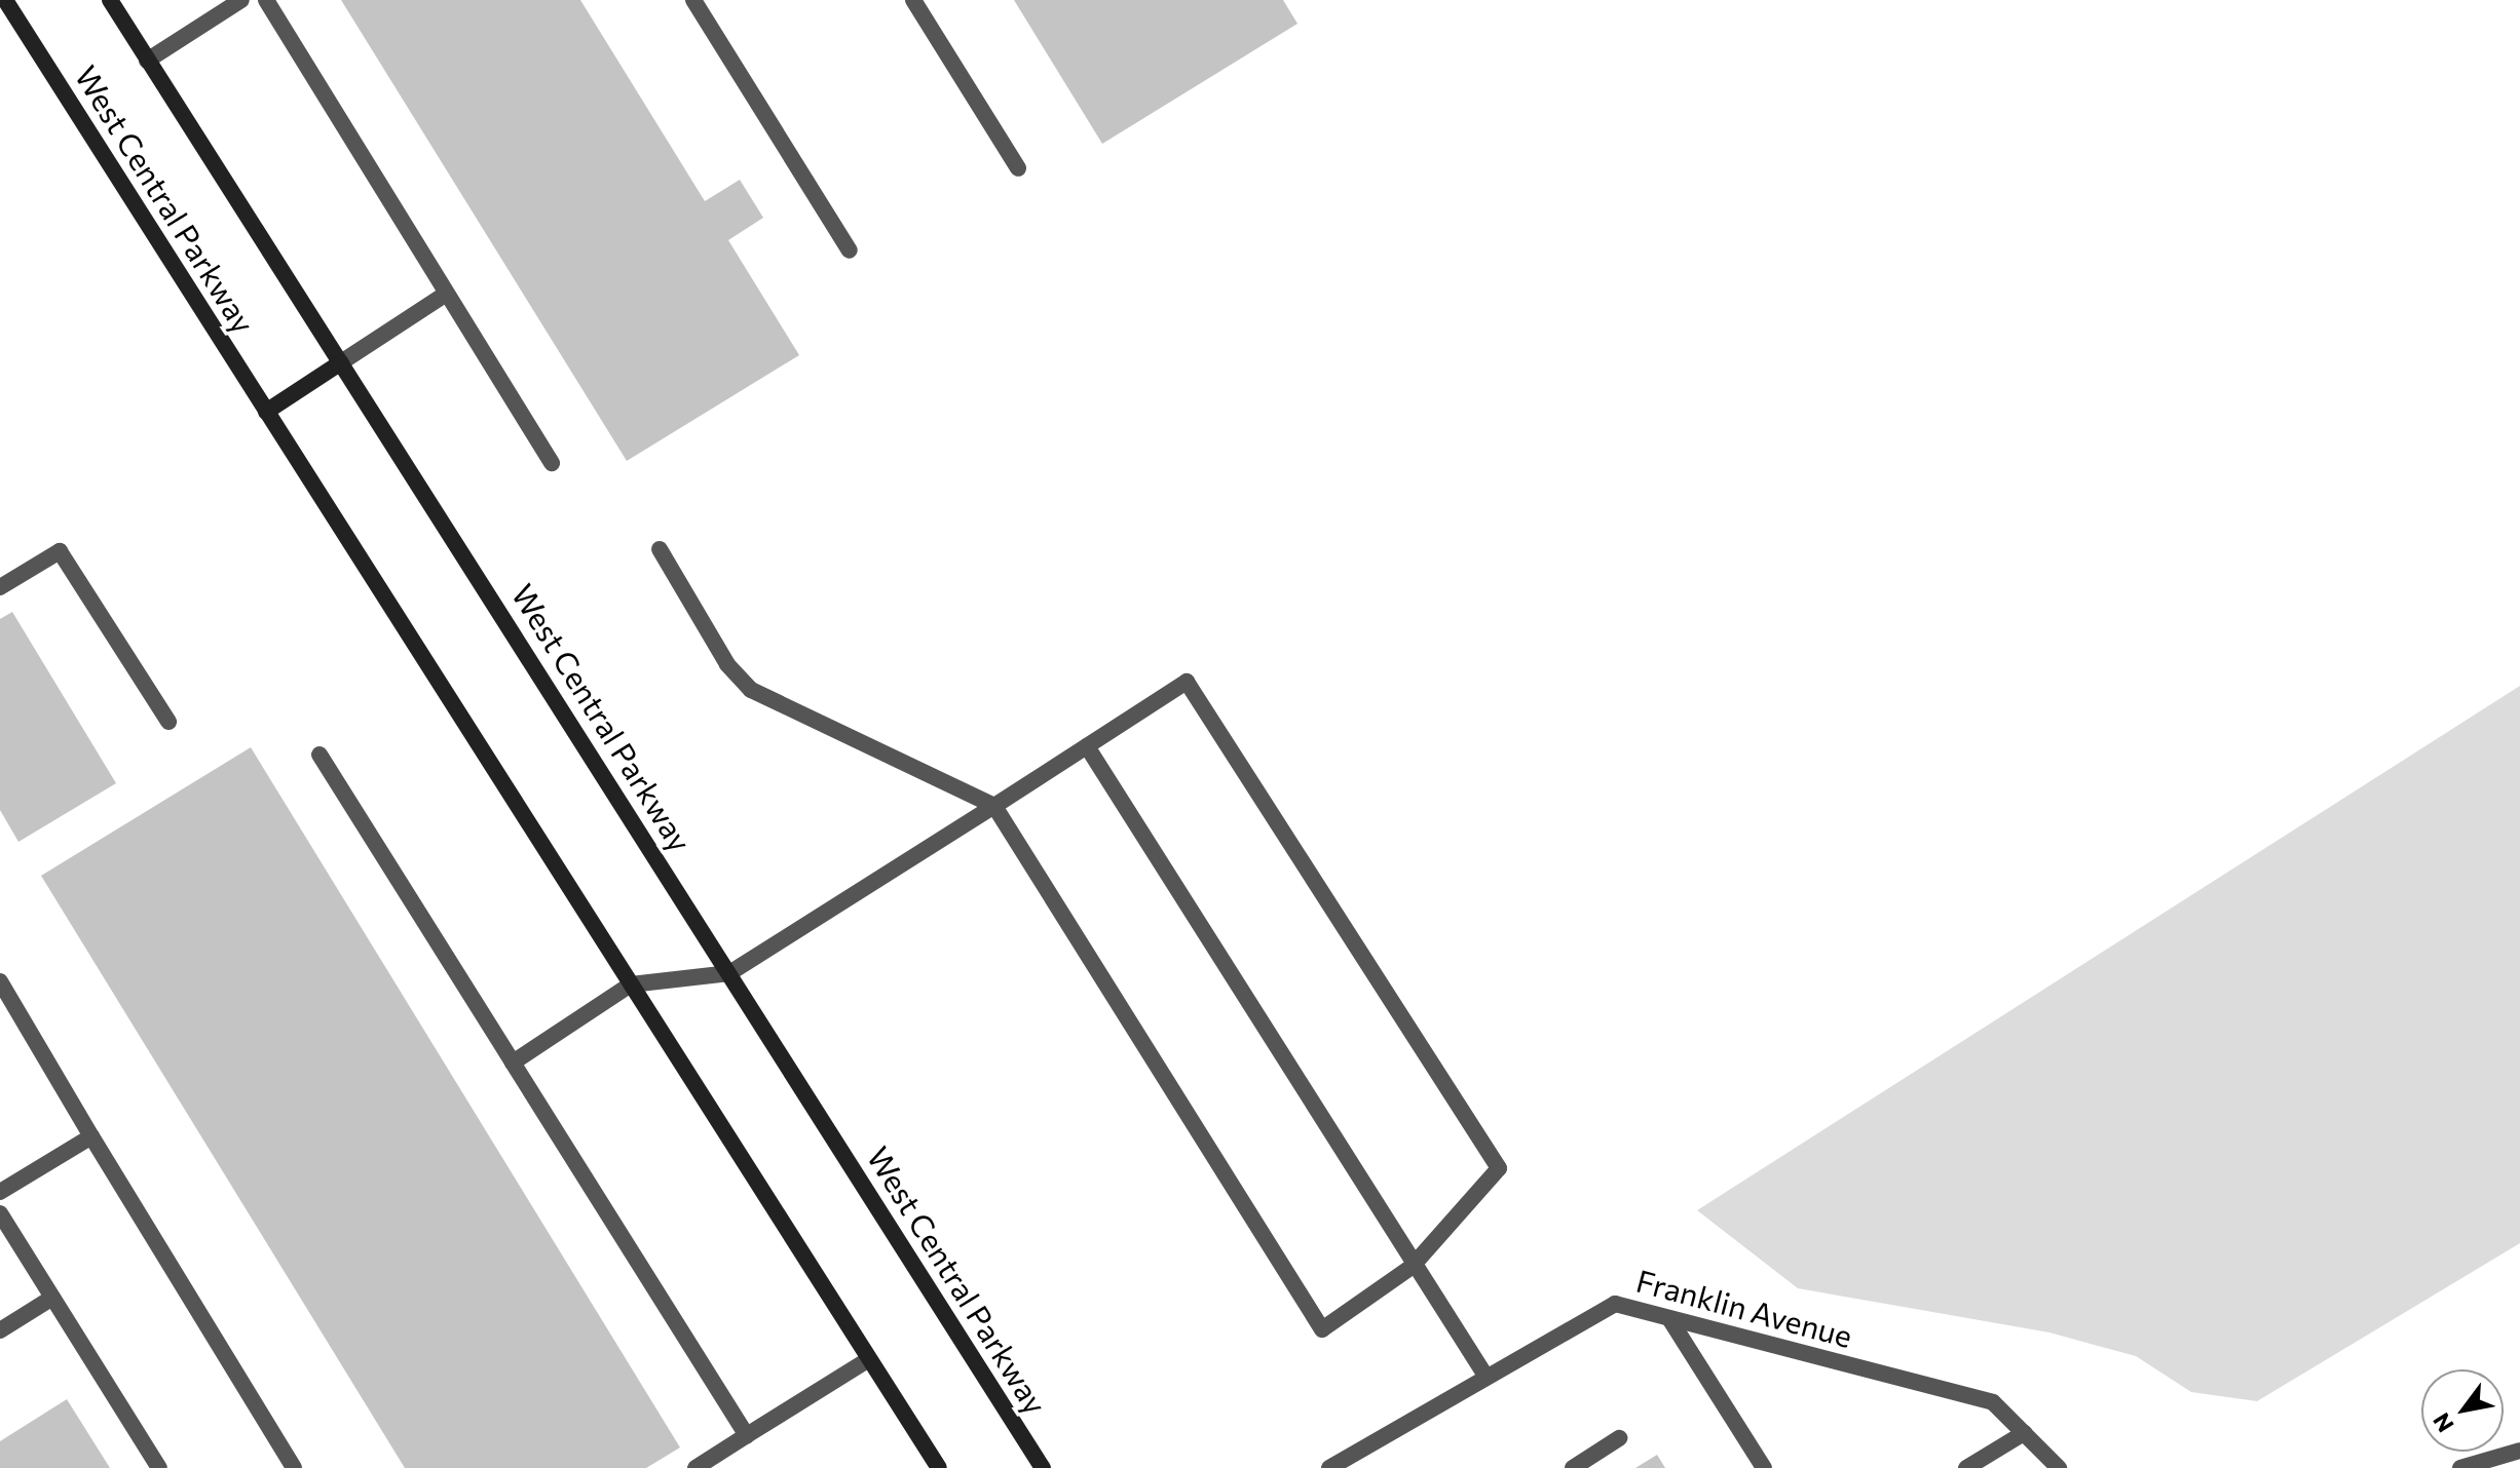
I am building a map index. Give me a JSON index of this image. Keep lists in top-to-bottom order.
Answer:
{
  "streets": {
    "main road": ["West Central Parkway"],
    "street": ["Franklin Avenue"]
  },
  "north": "bottom left"
}
